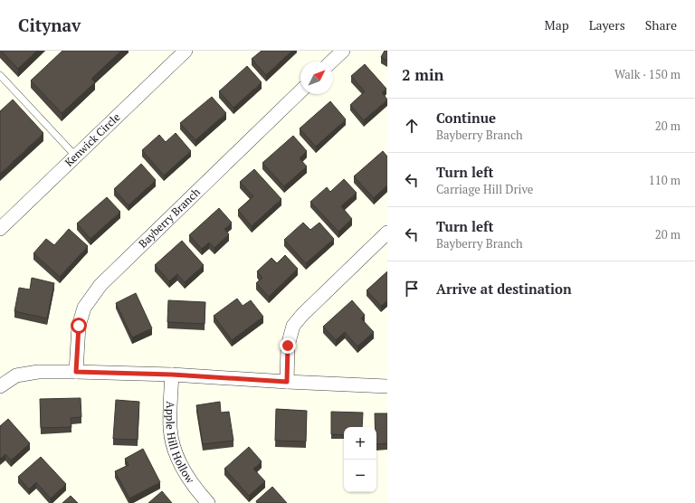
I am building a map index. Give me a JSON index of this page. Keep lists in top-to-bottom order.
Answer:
{
  "streets": {
    "street": ["Kenwick Circle", "Bayberry Branch", "Apple Hill Hollow"]
  },
  "north": "top right",
  "page": {
    "header": "Citynav",
    "nav": ["Map", "Layers", "Share"],
    "heading": ["2 min", "Walk · 150 m"],
    "list": [
      ["Continue", "Bayberry Branch", "20 m"],
      ["Turn left", "Carriage Hill Drive", "110 m"],
      ["Turn left", "Bayberry Branch", "20 m"],
      "Arrive at destination"
    ],
    "map_buttons": ["+", "−"]
  }
}
